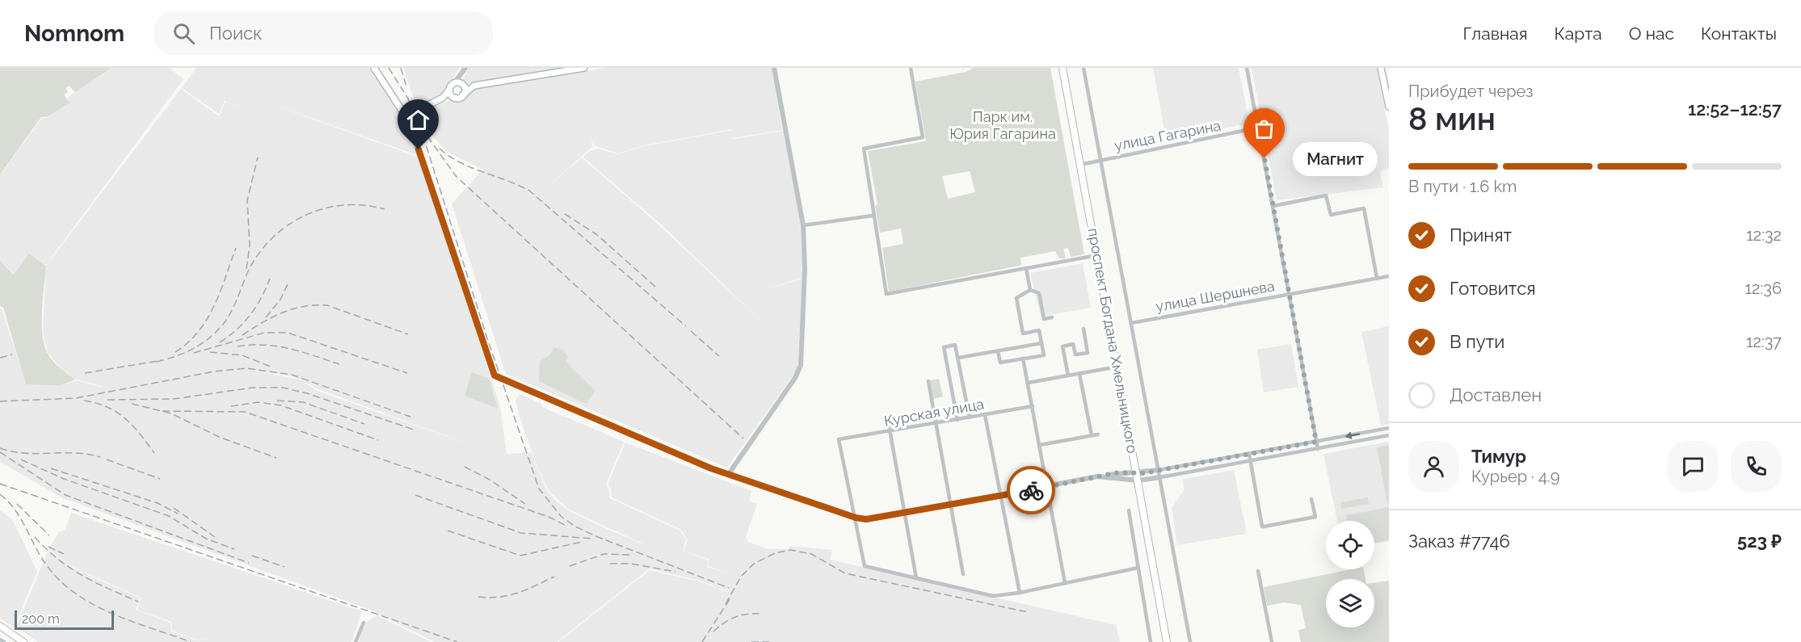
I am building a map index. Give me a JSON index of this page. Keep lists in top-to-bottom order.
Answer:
{
  "streets": {
    "main road": ["проспект Богдана Хмельницкого"],
    "street": ["улица Гагарина", "улица Шершнева", "Курская улица"]
  },
  "crossings": [
    ["улица Гагарина", "проспект Богдана Хмельницкого"]
  ],
  "parks": ["Парк им. Юрия Гагарина"],
  "places": ["Магнит"],
  "scale_bar": "200 m",
  "page": {
    "header": "Nomnom",
    "search": "Поиск",
    "nav": [
      "Главная",
      "Карта",
      "О нас",
      "Контакты"
    ],
    "heading": ["8 мин", "Прибудет через", "12:52–12:57"],
    "panel": [
      "Тимур",
      "Курьер · 4.9",
      "Заказ #7746",
      "523 ₽"
    ],
    "bubble": "Магнит",
    "bar": "В пути · 1.6 km",
    "list": [
      ["Принят", "12:32"],
      ["Готовится", "12:36"],
      ["В пути", "12:37"],
      "Доставлен"
    ],
    "scale": "200 m"
  }
}
